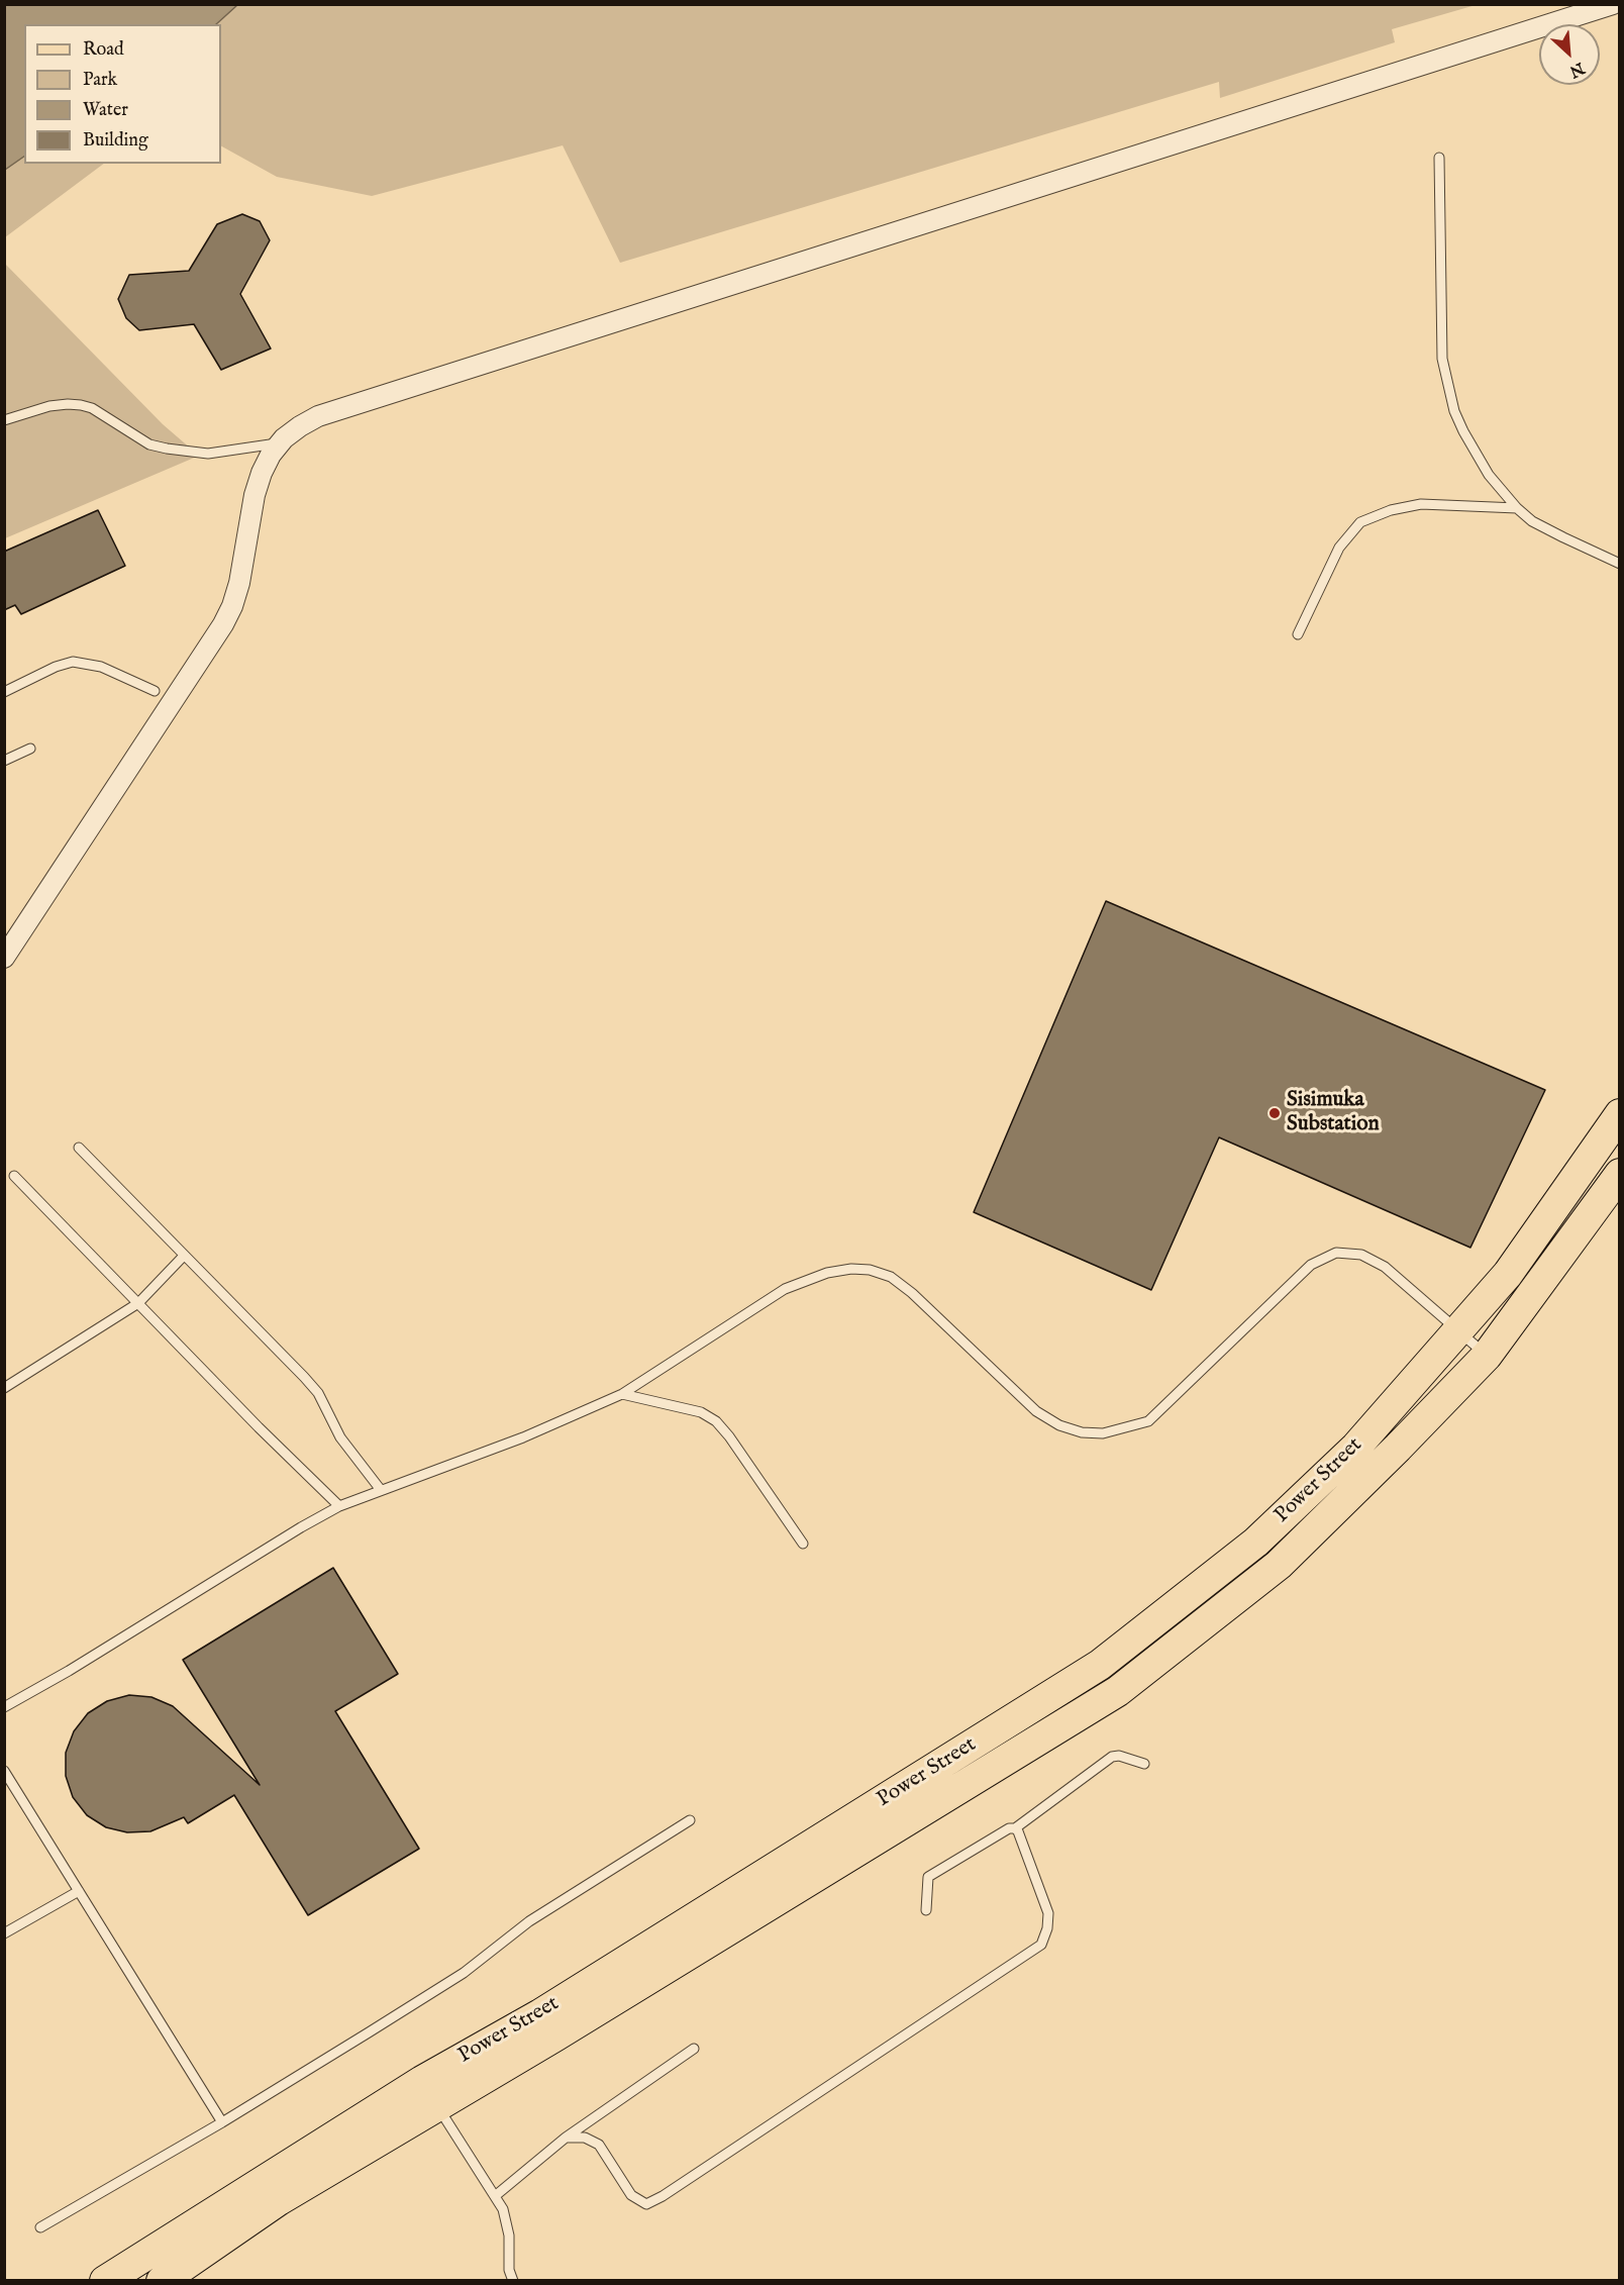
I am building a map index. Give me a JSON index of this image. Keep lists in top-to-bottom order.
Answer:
{
  "streets": {
    "main road": ["Power Street"]
  },
  "places": ["Sisimuka Substation"],
  "legend": [
    "Road",
    "Park",
    "Water",
    "Building"
  ],
  "north": "bottom right"
}
